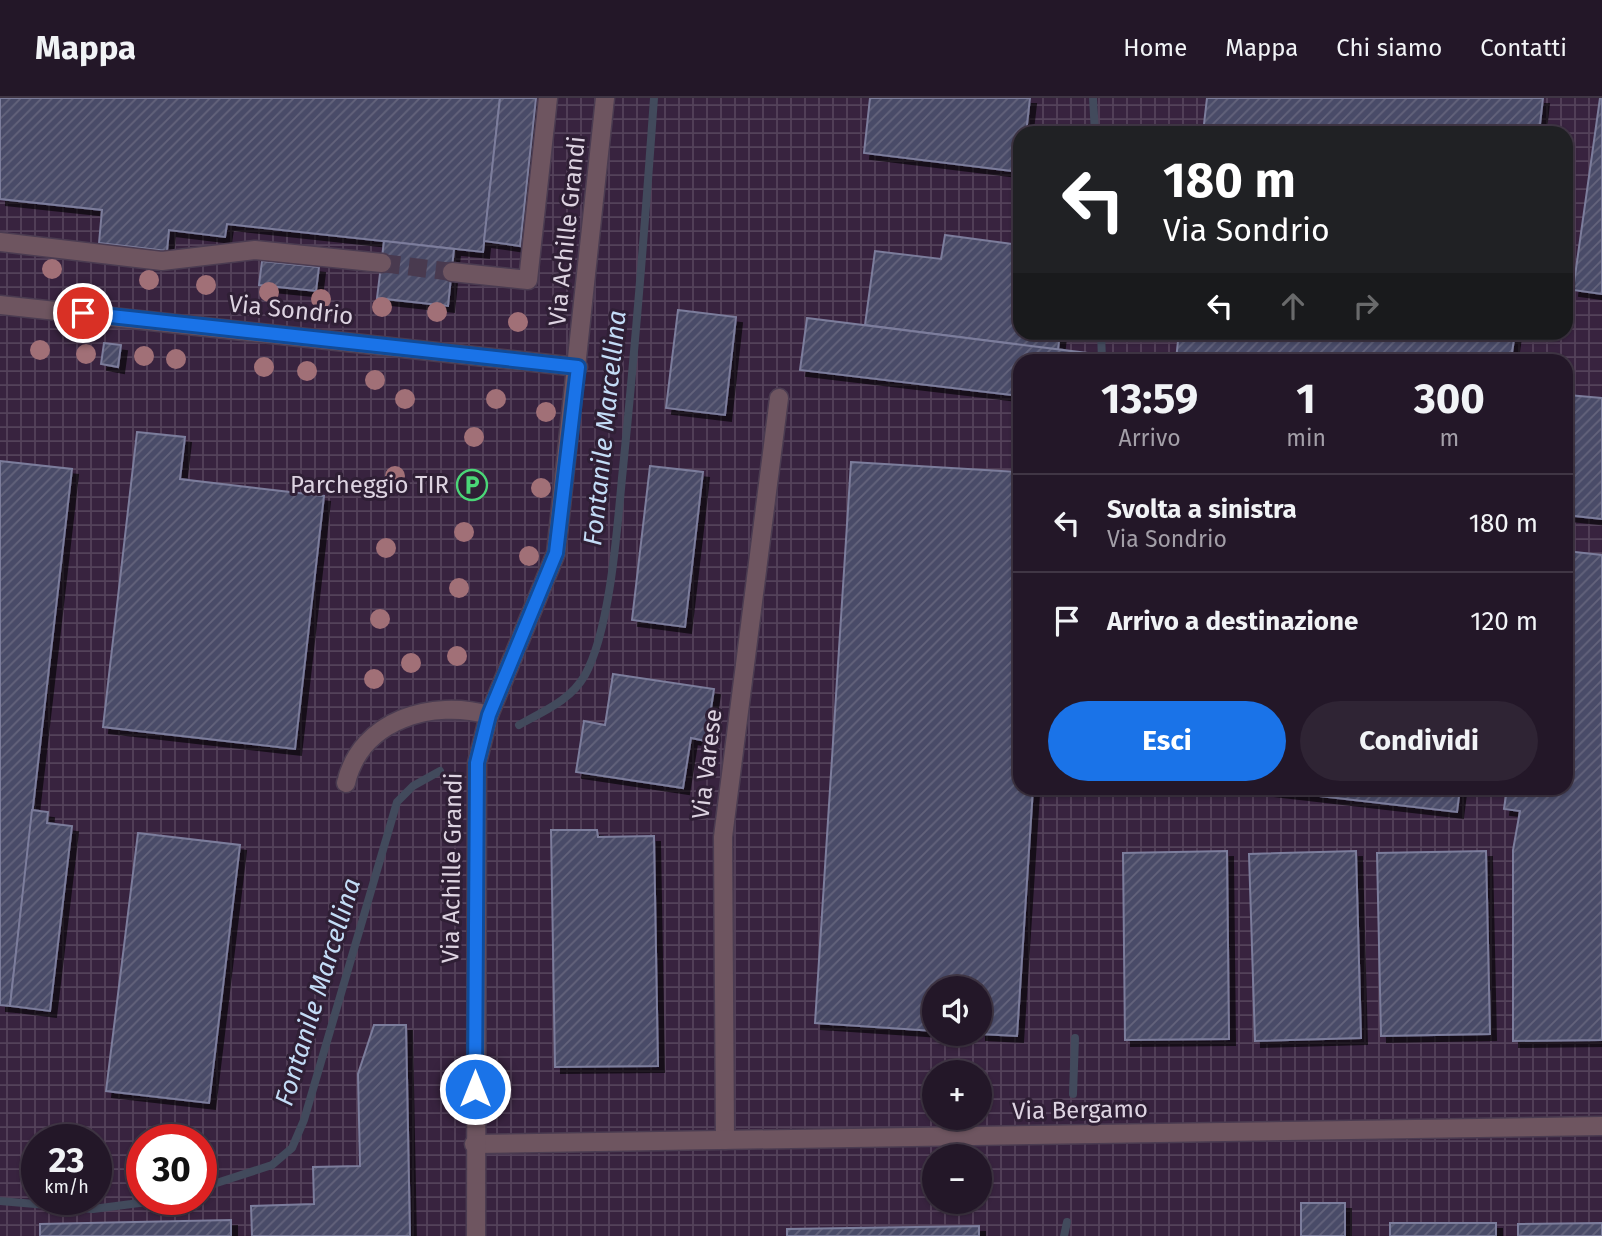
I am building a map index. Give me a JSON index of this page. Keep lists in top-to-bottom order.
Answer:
{
  "streets": {
    "street": [
      "Via Achille Grandi",
      "Via Sondrio",
      "Via Varese",
      "Via Bergamo"
    ]
  },
  "crossings": [
    ["Via Achille Grandi", "Via Sondrio"],
    ["Via Achille Grandi", "Via Bergamo"],
    ["Via Varese", "Via Bergamo"]
  ],
  "water": ["Fontanile Marcellina"],
  "places": {
    "parking": ["Parcheggio TIR"]
  },
  "page": {
    "header": "Mappa",
    "nav": [
      "Home",
      "Mappa",
      "Chi siamo",
      "Contatti"
    ],
    "turn": ["180 m", "Via Sondrio"],
    "eta": [
      "13:59",
      "Arrivo",
      "1",
      "min",
      "300",
      "m"
    ],
    "list": [
      {
        "name": "Svolta a sinistra",
        "note": "Via Sondrio",
        "value": "180 m"
      },
      {
        "name": "Arrivo a destinazione",
        "value": "120 m"
      }
    ],
    "buttons": ["Esci", "Condividi"],
    "map_buttons": ["+", "−"],
    "speed": "23 km/h",
    "limit": "30"
  }
}
